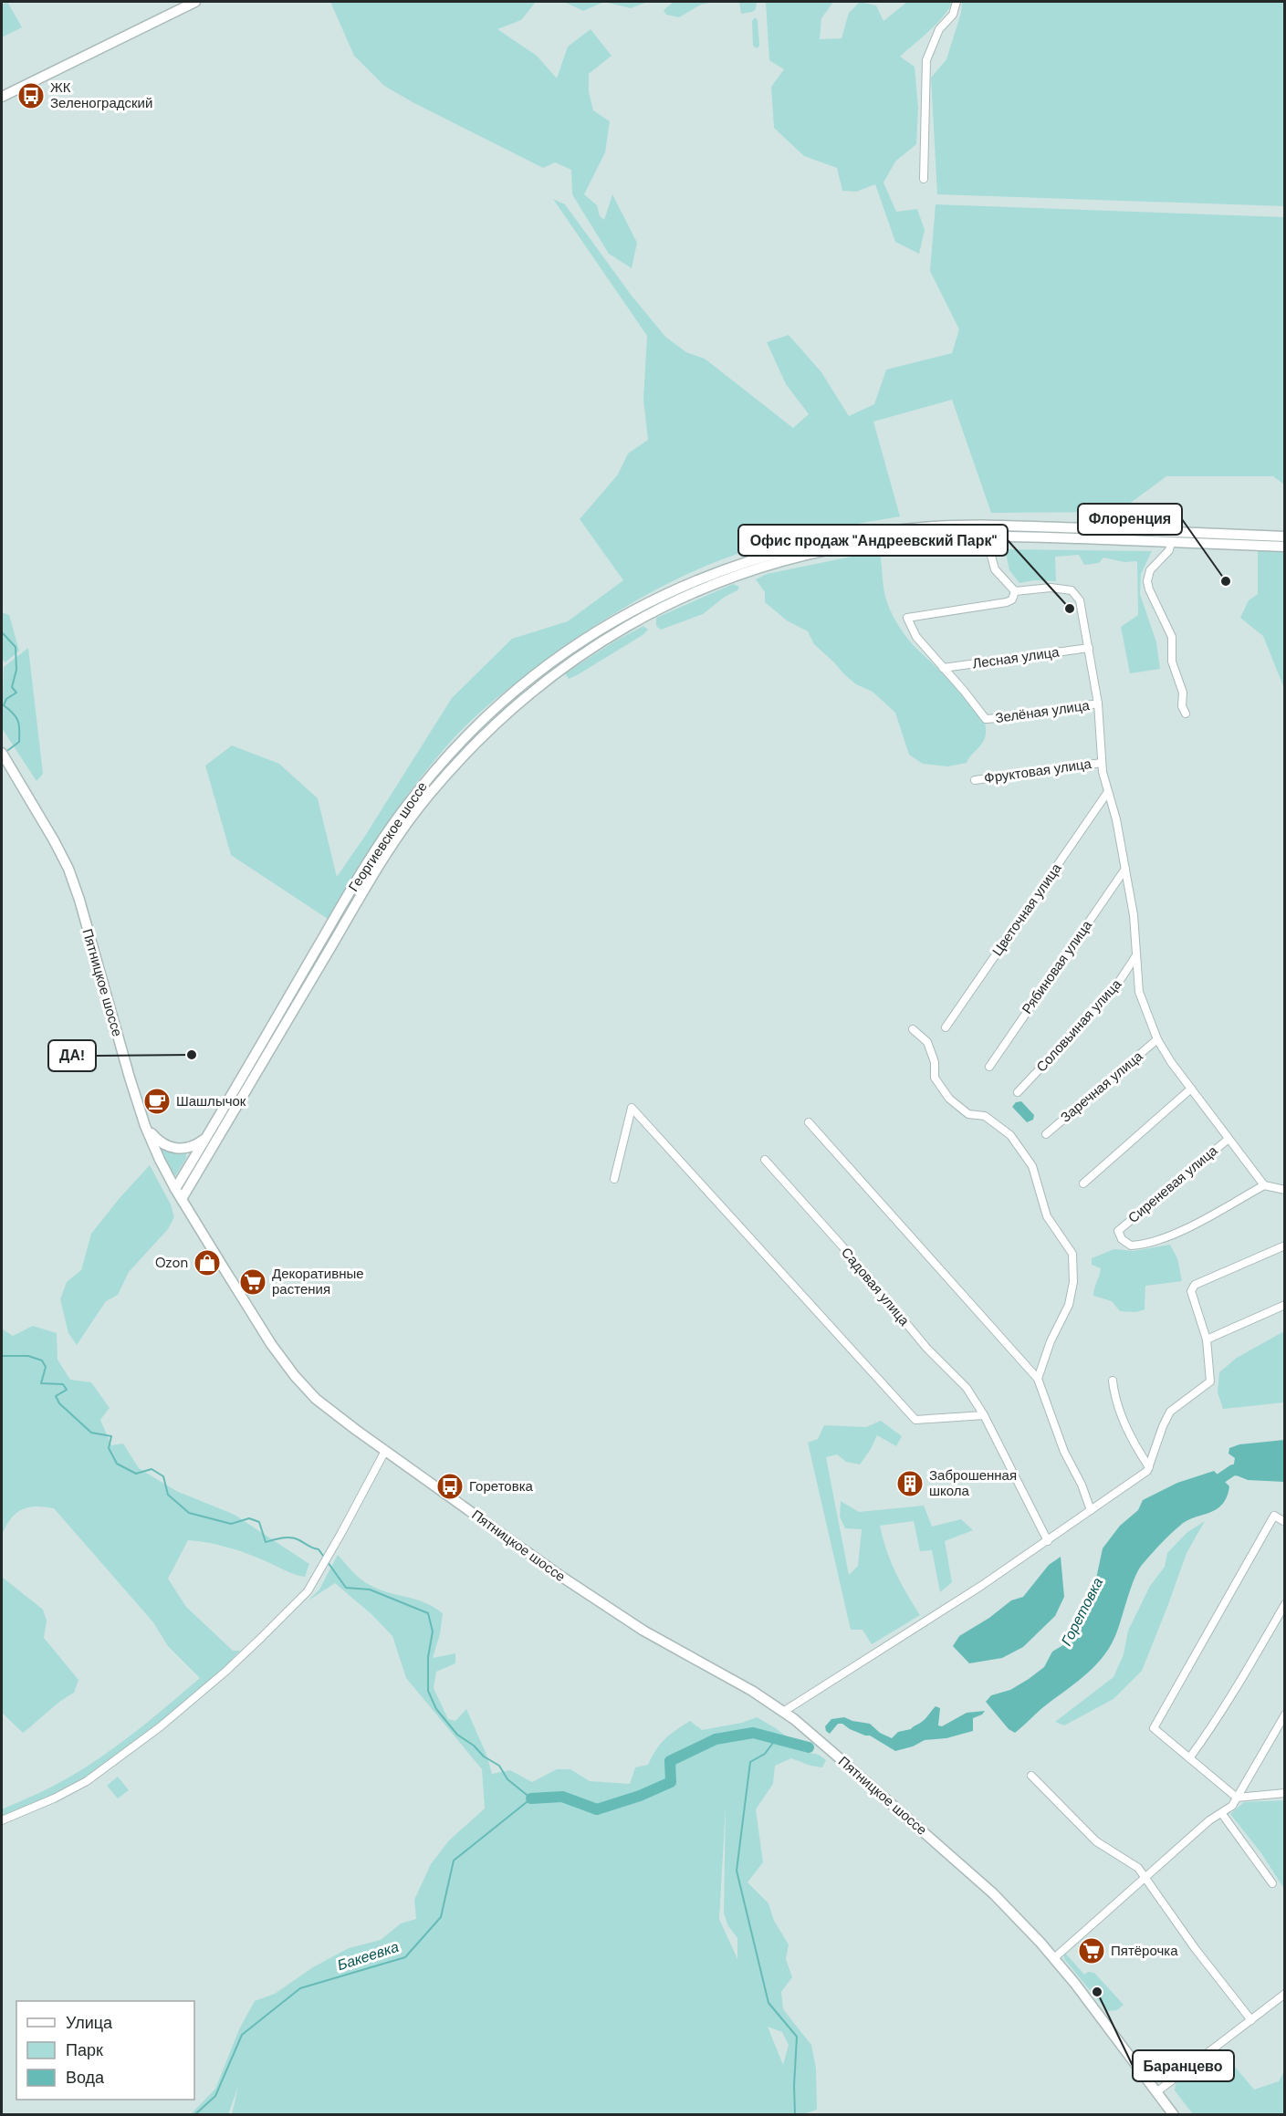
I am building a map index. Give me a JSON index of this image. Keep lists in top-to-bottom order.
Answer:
{
  "streets": {
    "main road": ["Георгиевское шоссе", "Пятницкое шоссе"],
    "street": [
      "Лесная улица",
      "Зелёная улица",
      "Фруктовая улица",
      "Цветочная улица",
      "Рябиновая улица",
      "Соловьиная улица",
      "Заречная улица",
      "Сиреневая улица",
      "Садовая улица"
    ]
  },
  "crossings": [
    ["Лесная улица", "Зелёная улица"],
    ["Георгиевское шоссе", "Пятницкое шоссе"]
  ],
  "water": ["Горетовка", "Бакеевка"],
  "places": {
    "bus stop": ["ЖК Зеленоградский", "Горетовка"],
    "other": [
      "Флоренция",
      "Офис продаж \"Андреевский Парк\"",
      "ДА!",
      "Баранцево"
    ],
    "cafe": ["Шашлычок"],
    "shop": ["Ozon"],
    "supermarket": ["Декоративные растения", "Пятёрочка"],
    "building": ["Заброшенная школа"]
  },
  "legend": ["Улица", "Парк", "Вода"]
}
